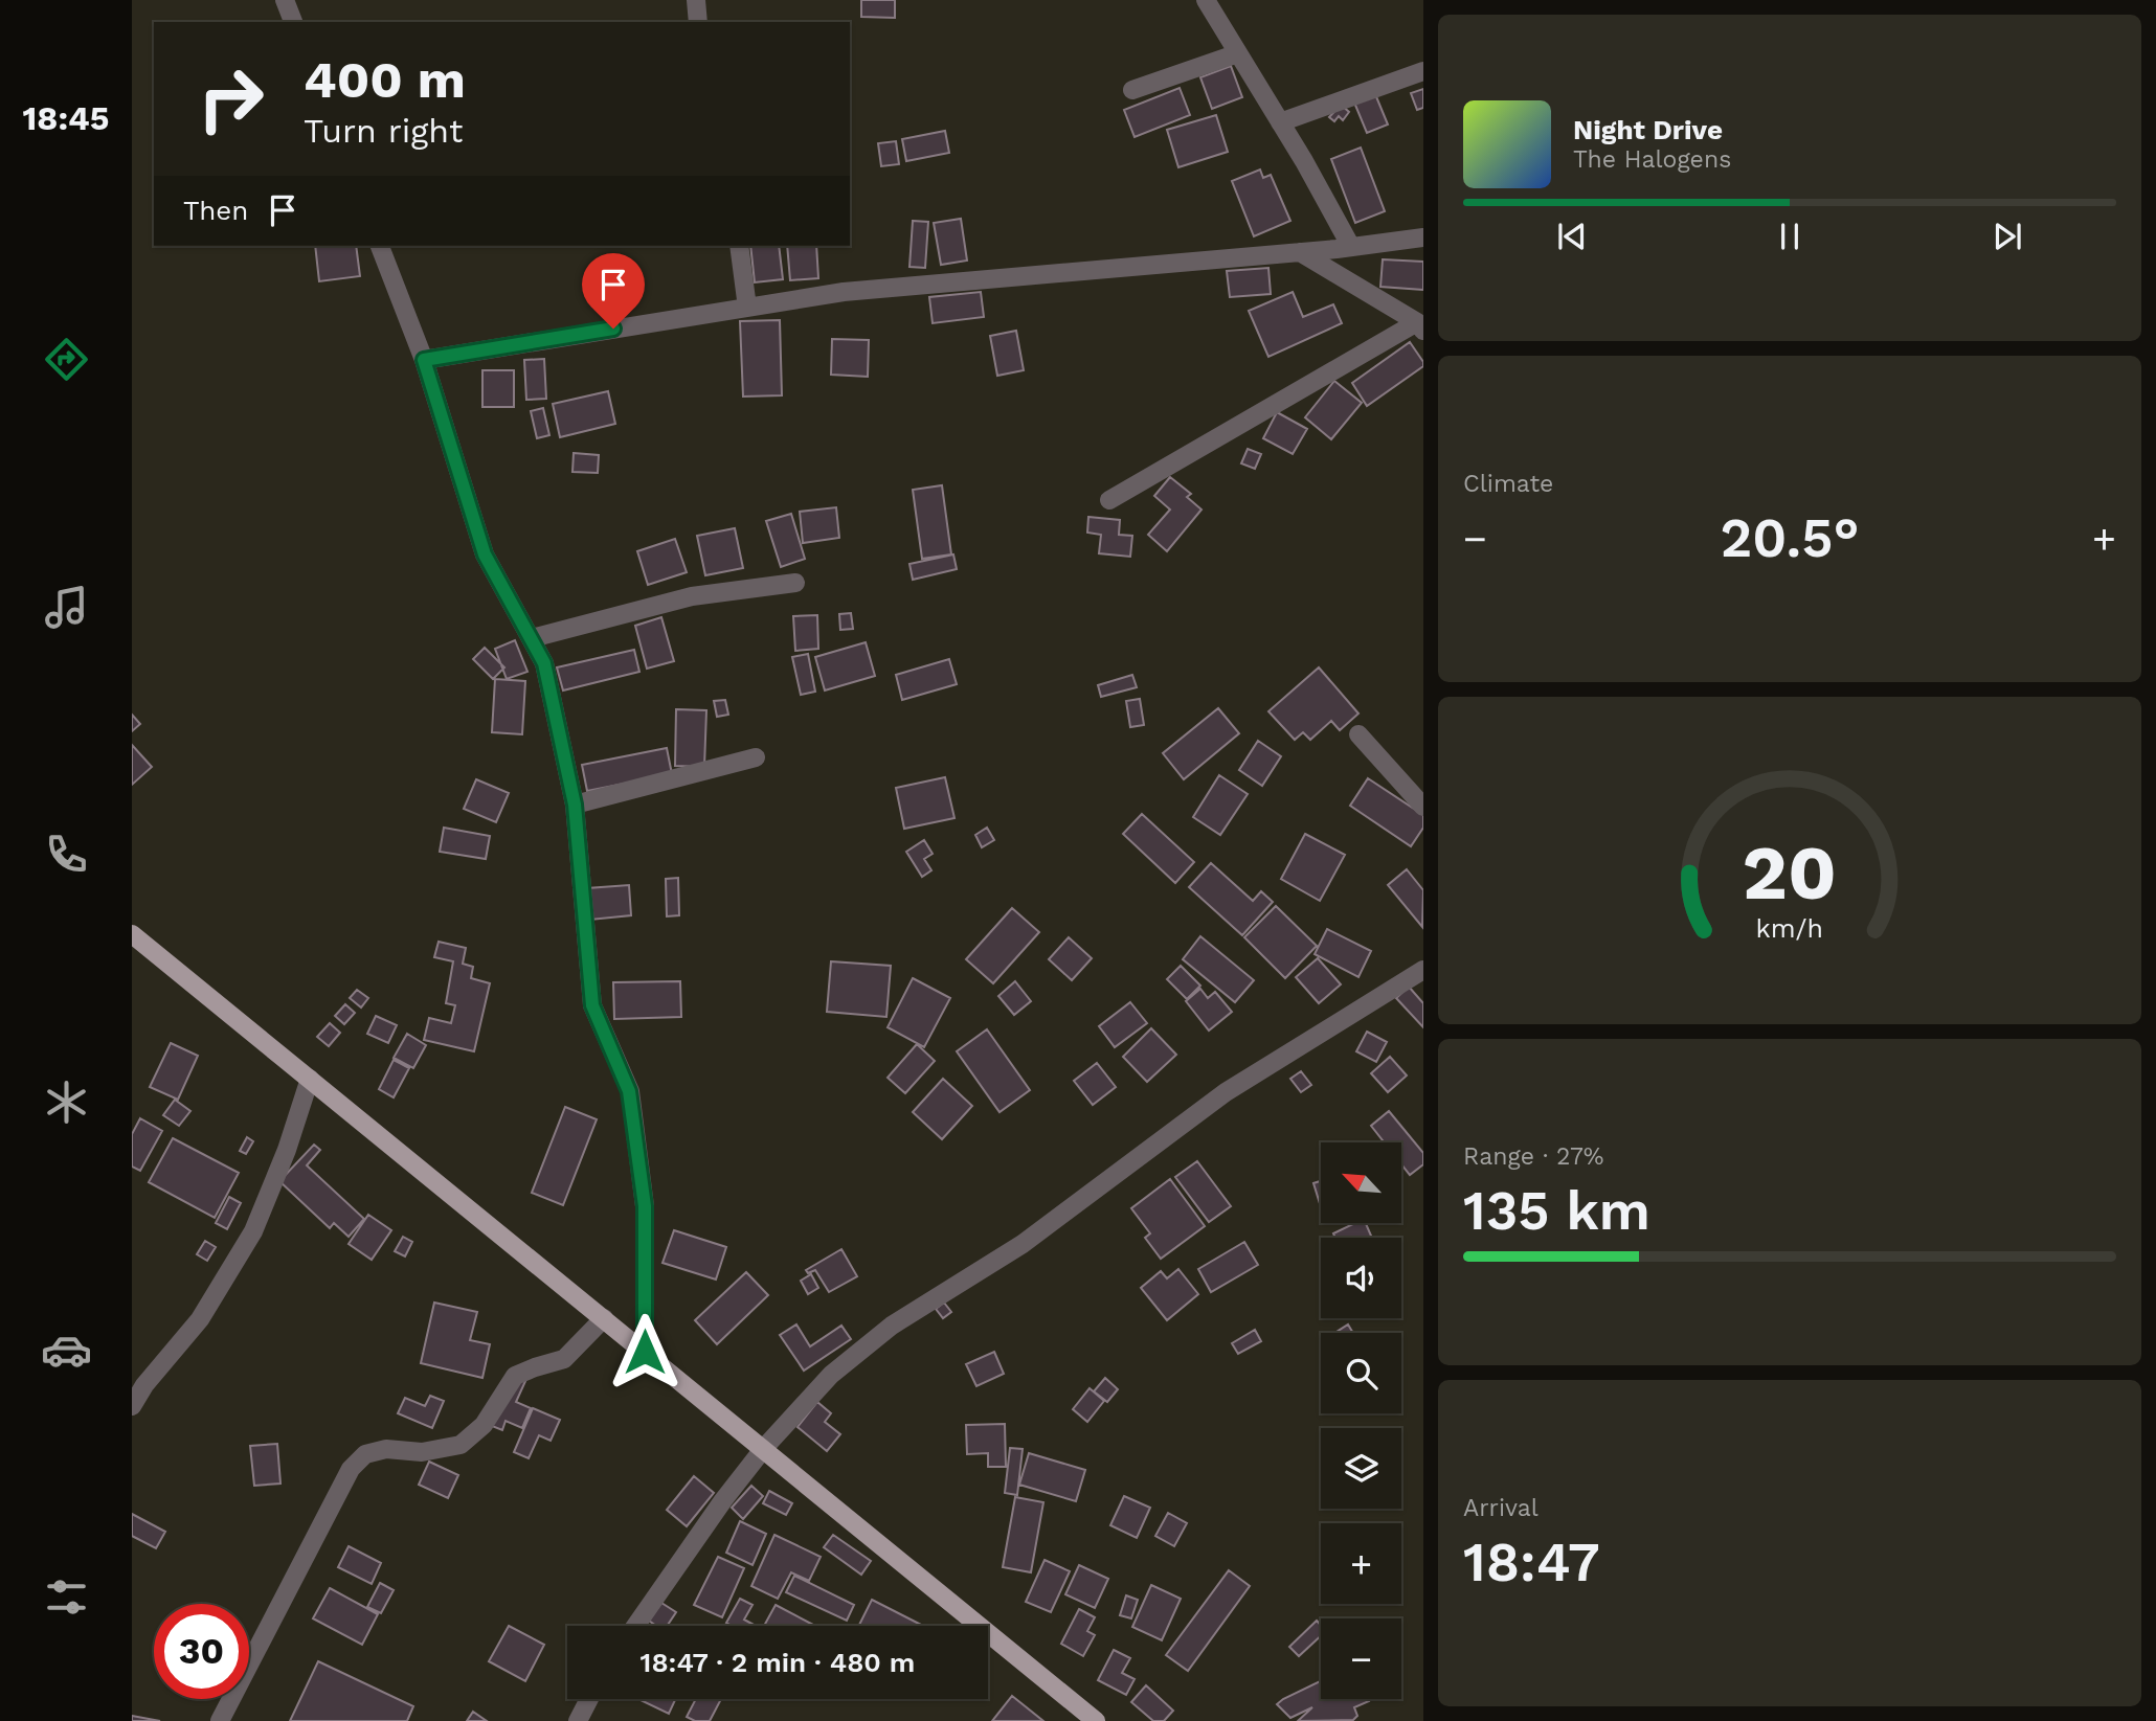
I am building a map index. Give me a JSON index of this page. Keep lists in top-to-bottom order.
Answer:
{
  "north": "top left",
  "page": {
    "tabs": "18:45",
    "turn": ["400 m", "Turn right"],
    "song": ["Night Drive", "The Halogens"],
    "then": "Then",
    "tile": [
      "Climate",
      ["Range · 27%", "135 km"],
      ["Arrival", "18:47"]
    ],
    "heat": ["−", "20.5°", "+"],
    "map_buttons": ["+", "−"],
    "limit": "30",
    "trip": "18:47 · 2 min · 480 m",
    "gauge": ["20", "km/h"]
  }
}
